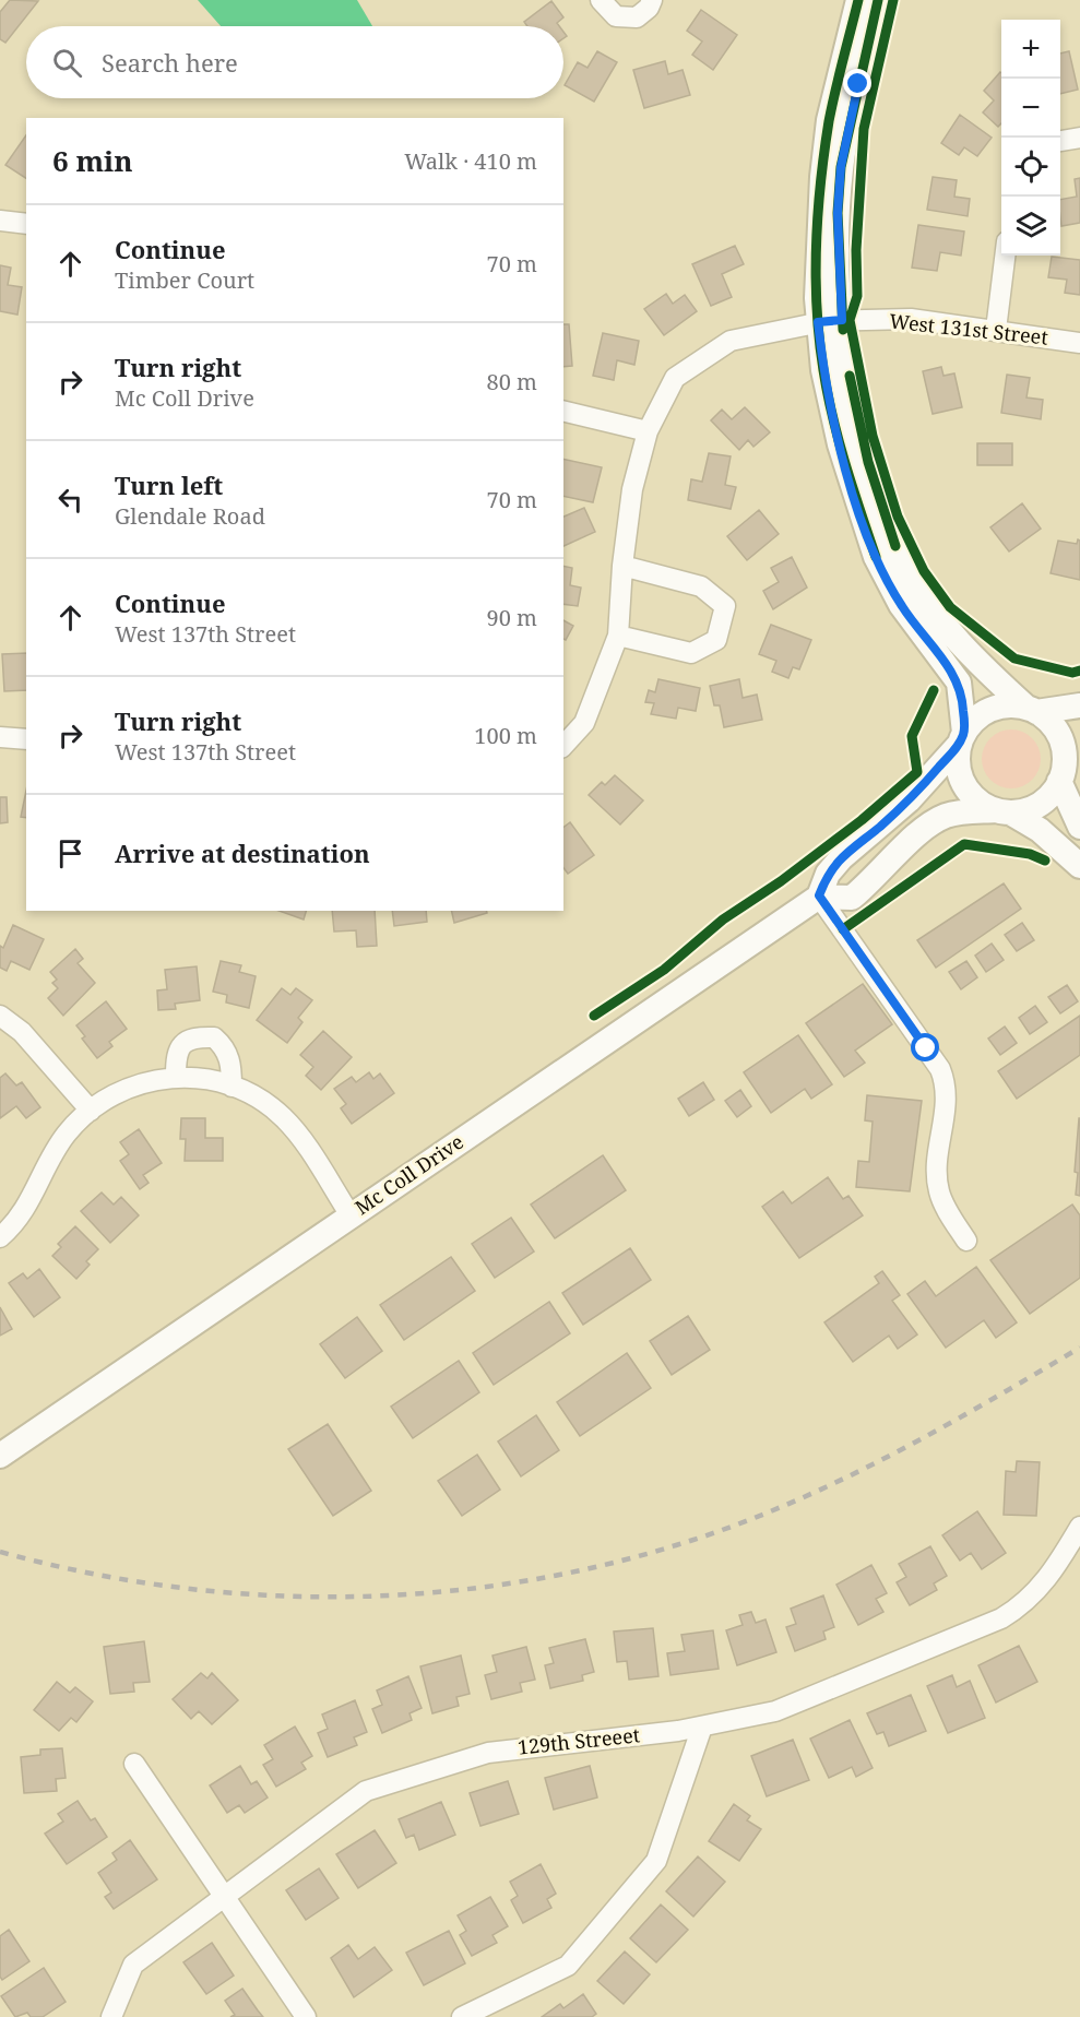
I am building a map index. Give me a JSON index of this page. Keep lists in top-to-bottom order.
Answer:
{
  "streets": {
    "main road": ["Mc Coll Drive"],
    "street": ["West 131st Street", "129th Streeet"]
  },
  "page": {
    "map_buttons": ["+", "−"],
    "search": "Search here",
    "heading": ["6 min", "Walk · 410 m"],
    "list": [
      ["Continue", "Timber Court", "70 m"],
      ["Turn right", "Mc Coll Drive", "80 m"],
      ["Turn left", "Glendale Road", "70 m"],
      ["Continue", "West 137th Street", "90 m"],
      ["Turn right", "West 137th Street", "100 m"],
      "Arrive at destination"
    ]
  }
}
